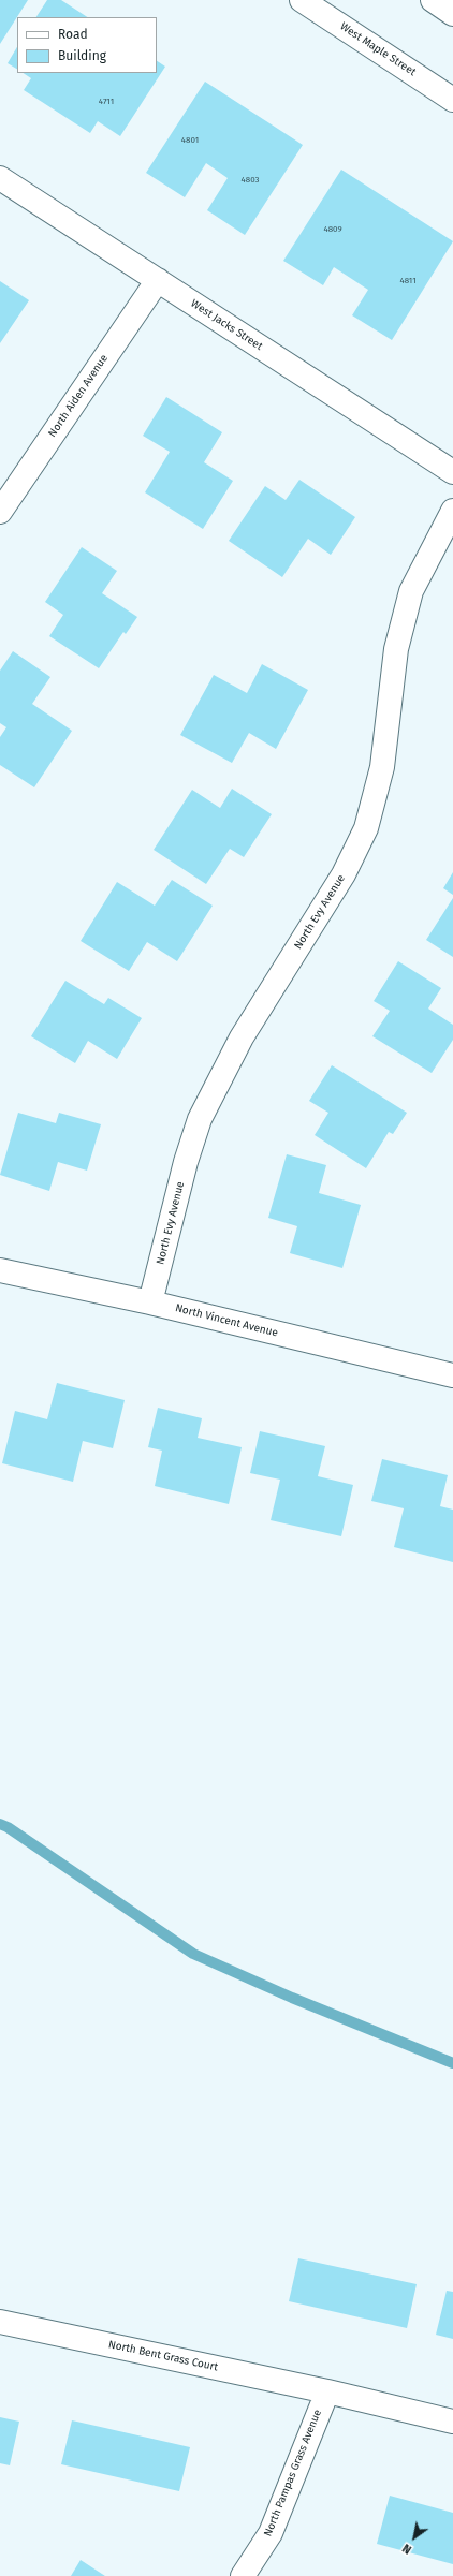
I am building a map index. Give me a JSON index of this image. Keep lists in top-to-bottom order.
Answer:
{
  "streets": {
    "street": [
      "West Maple Street",
      "West Jacks Street",
      "North Aiden Avenue",
      "North Evy Avenue",
      "North Vincent Avenue",
      "North Bent Grass Court",
      "North Pampas Grass Avenue"
    ]
  },
  "crossings": [
    ["West Jacks Street", "North Aiden Avenue"],
    ["North Evy Avenue", "North Vincent Avenue"],
    ["North Bent Grass Court", "North Pampas Grass Avenue"]
  ],
  "house_numbers": [
    "4711",
    "4801",
    "4803",
    "4809",
    "4811"
  ],
  "legend": ["Road", "Building"],
  "north": "bottom left"
}
